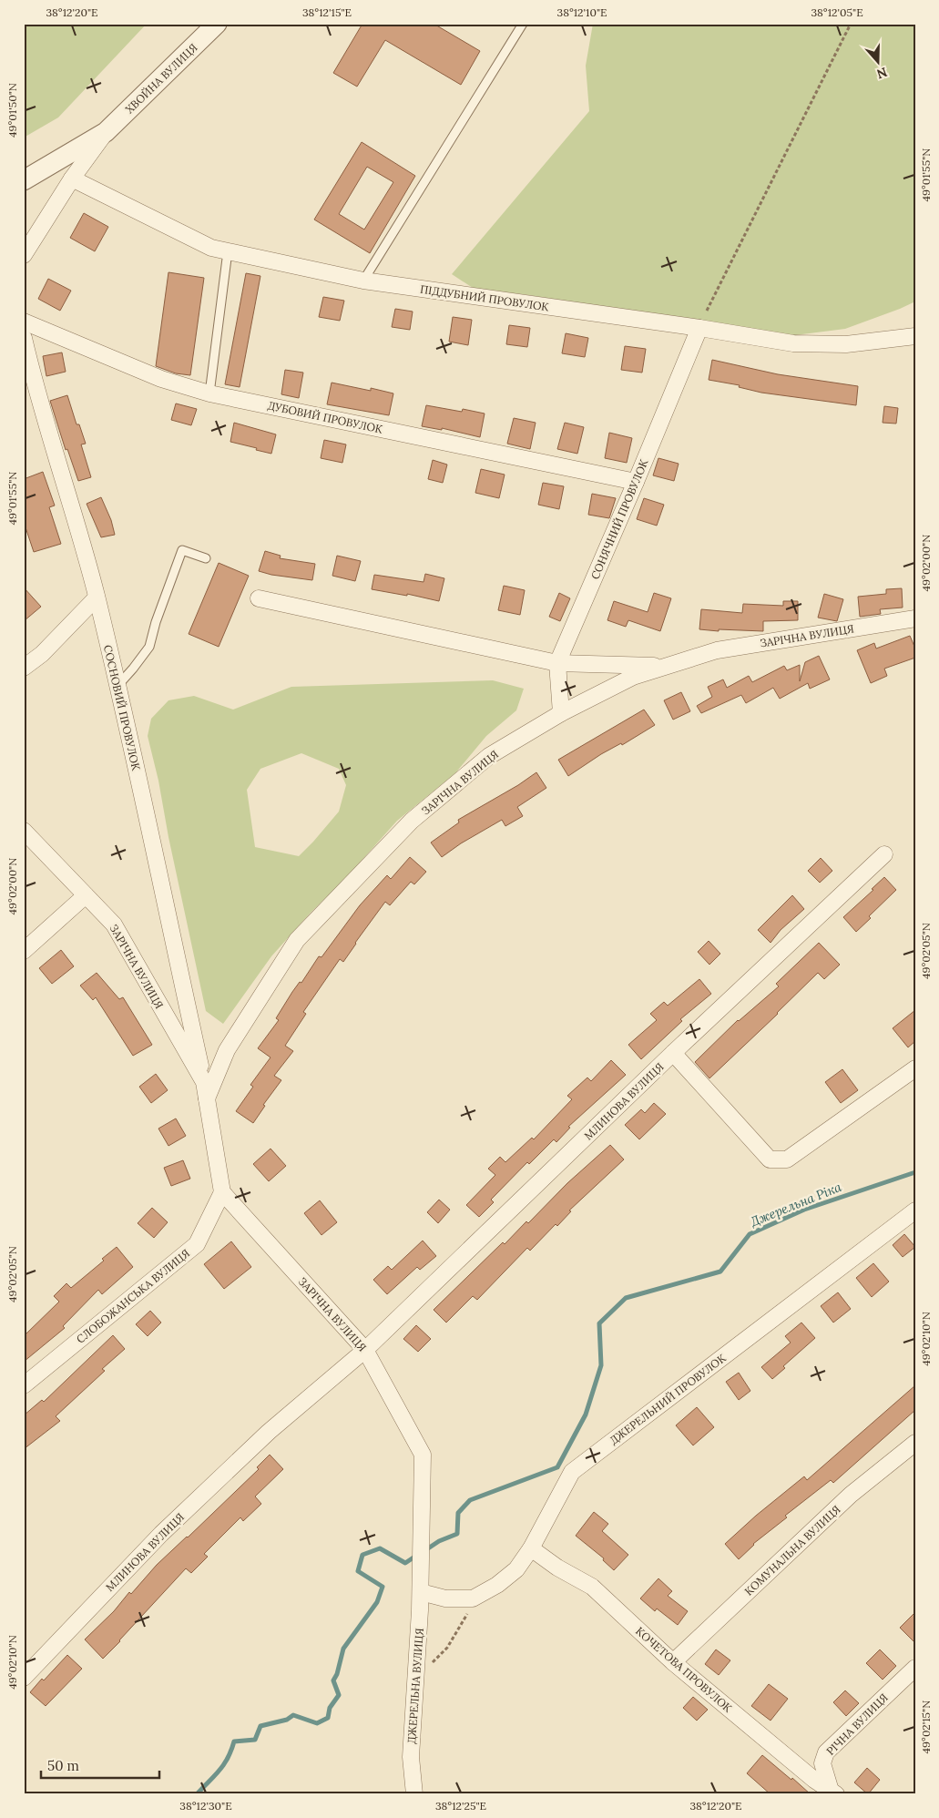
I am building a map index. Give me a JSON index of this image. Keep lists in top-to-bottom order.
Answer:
{
  "streets": {
    "street": [
      "ХВОЙНА ВУЛИЦЯ",
      "ПІДДУБНИЙ ПРОВУЛОК",
      "ДУБОВИЙ ПРОВУЛОК",
      "СОНЯЧНИЙ ПРОВУЛОК",
      "ЗАРІЧНА ВУЛИЦЯ",
      "СОСНОВИЙ ПРОВУЛОК",
      "МЛИНОВА ВУЛИЦЯ",
      "СЛОБОЖАНСЬКА ВУЛИЦЯ",
      "ДЖЕРЕЛЬНИЙ ПРОВУЛОК",
      "КОМУНАЛЬНА ВУЛИЦЯ",
      "КОЧЕТОВА ПРОВУЛОК",
      "ДЖЕРЕЛЬНА ВУЛИЦЯ",
      "РІЧНА ВУЛИЦЯ"
    ]
  },
  "crossings": [
    ["ПІДДУБНИЙ ПРОВУЛОК", "СОНЯЧНИЙ ПРОВУЛОК"],
    ["ДУБОВИЙ ПРОВУЛОК", "СОНЯЧНИЙ ПРОВУЛОК"],
    ["СОНЯЧНИЙ ПРОВУЛОК", "ЗАРІЧНА ВУЛИЦЯ"],
    ["ЗАРІЧНА ВУЛИЦЯ", "СОСНОВИЙ ПРОВУЛОК"],
    ["ЗАРІЧНА ВУЛИЦЯ", "МЛИНОВА ВУЛИЦЯ"],
    ["ЗАРІЧНА ВУЛИЦЯ", "СЛОБОЖАНСЬКА ВУЛИЦЯ"],
    ["ЗАРІЧНА ВУЛИЦЯ", "ДЖЕРЕЛЬНИЙ ПРОВУЛОК"],
    ["ЗАРІЧНА ВУЛИЦЯ", "ДЖЕРЕЛЬНА ВУЛИЦЯ"],
    ["ДЖЕРЕЛЬНИЙ ПРОВУЛОК", "КОЧЕТОВА ПРОВУЛОК"],
    ["ДЖЕРЕЛЬНИЙ ПРОВУЛОК", "ДЖЕРЕЛЬНА ВУЛИЦЯ"],
    ["КОМУНАЛЬНА ВУЛИЦЯ", "КОЧЕТОВА ПРОВУЛОК"],
    ["КОЧЕТОВА ПРОВУЛОК", "РІЧНА ВУЛИЦЯ"]
  ],
  "water": ["Джерельна Ріка"],
  "scale_bar": "50 m",
  "north": "bottom",
  "coordinates": [
    "38°12'20\"E",
    "38°12'15\"E",
    "38°12'10\"E",
    "38°12'05\"E",
    "49°01'50\"N",
    "49°01'55\"N",
    "49°02'00\"N",
    "49°02'05\"N",
    "49°02'10\"N",
    "49°02'15\"N",
    "38°12'30\"E",
    "38°12'25\"E"
  ]
}
